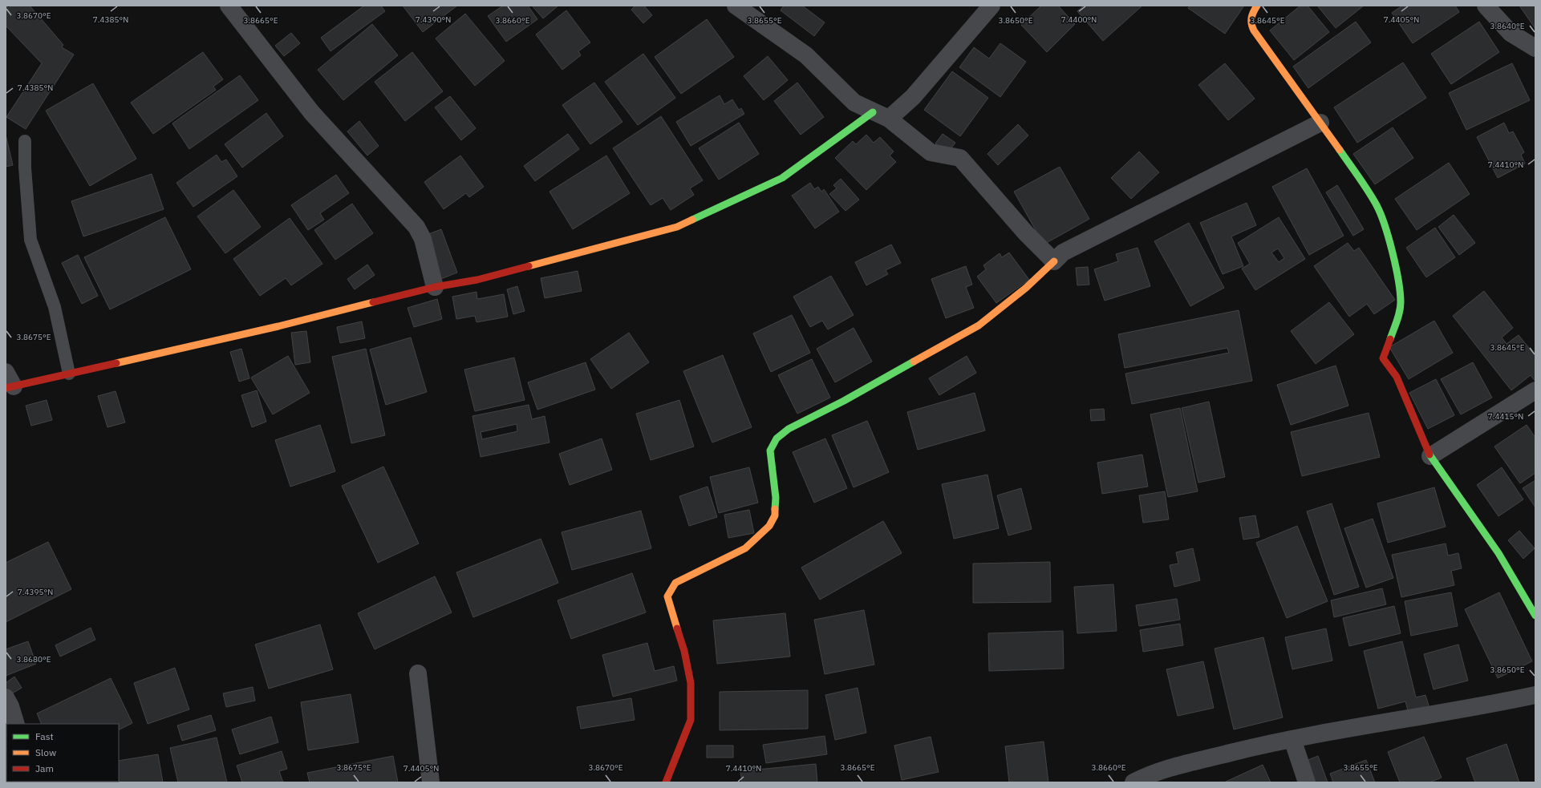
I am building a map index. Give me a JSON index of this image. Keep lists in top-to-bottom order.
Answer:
{
  "legend": ["Fast", "Slow", "Jam"],
  "coordinates": [
    "3.8670°E",
    "7.4385°N",
    "7.4390°N",
    "7.4400°N",
    "7.4405°N",
    "3.8665°E",
    "3.8660°E",
    "3.8655°E",
    "3.8650°E",
    "3.8645°E",
    "3.8640°E",
    "7.4410°N",
    "3.8675°E",
    "7.4415°N",
    "7.4395°N",
    "3.8680°E"
  ]
}
